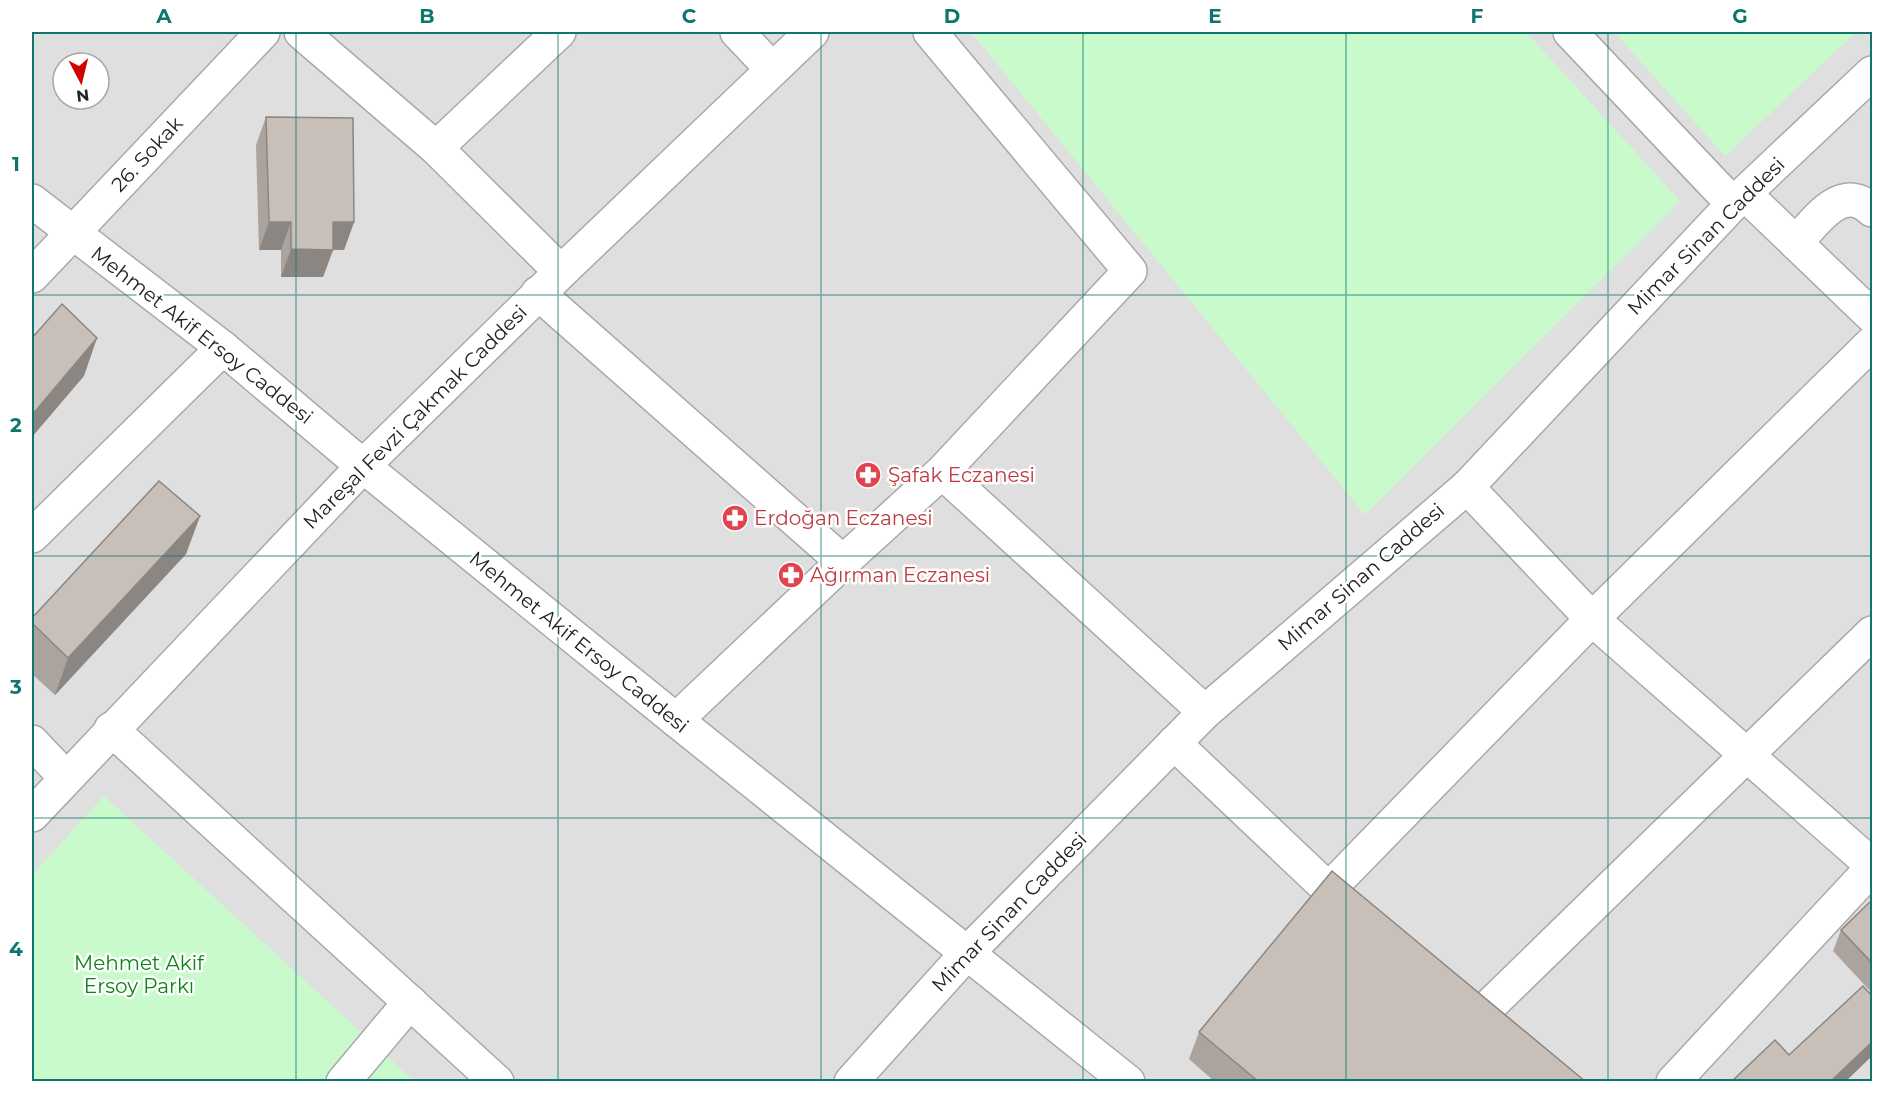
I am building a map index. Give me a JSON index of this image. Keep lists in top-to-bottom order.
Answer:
{
  "streets": {
    "street": [
      "26. Sokak",
      "Mimar Sinan Caddesi",
      "Mehmet Akif Ersoy Caddesi",
      "Mareşal Fevzi Çakmak Caddesi"
    ]
  },
  "crossings": [
    ["26. Sokak", "Mehmet Akif Ersoy Caddesi"],
    ["Mimar Sinan Caddesi", "Mehmet Akif Ersoy Caddesi"],
    ["Mehmet Akif Ersoy Caddesi", "Mareşal Fevzi Çakmak Caddesi"]
  ],
  "parks": ["Mehmet Akif Ersoy Parkı"],
  "places": {
    "pharmacy": ["Şafak Eczanesi", "Erdoğan Eczanesi", "Ağırman Eczanesi"]
  },
  "north": "bottom",
  "grid": {
    "columns": [
      "A",
      "B",
      "C",
      "D",
      "E",
      "F",
      "G"
    ],
    "rows": [
      "1",
      "2",
      "3",
      "4"
    ]
  }
}
